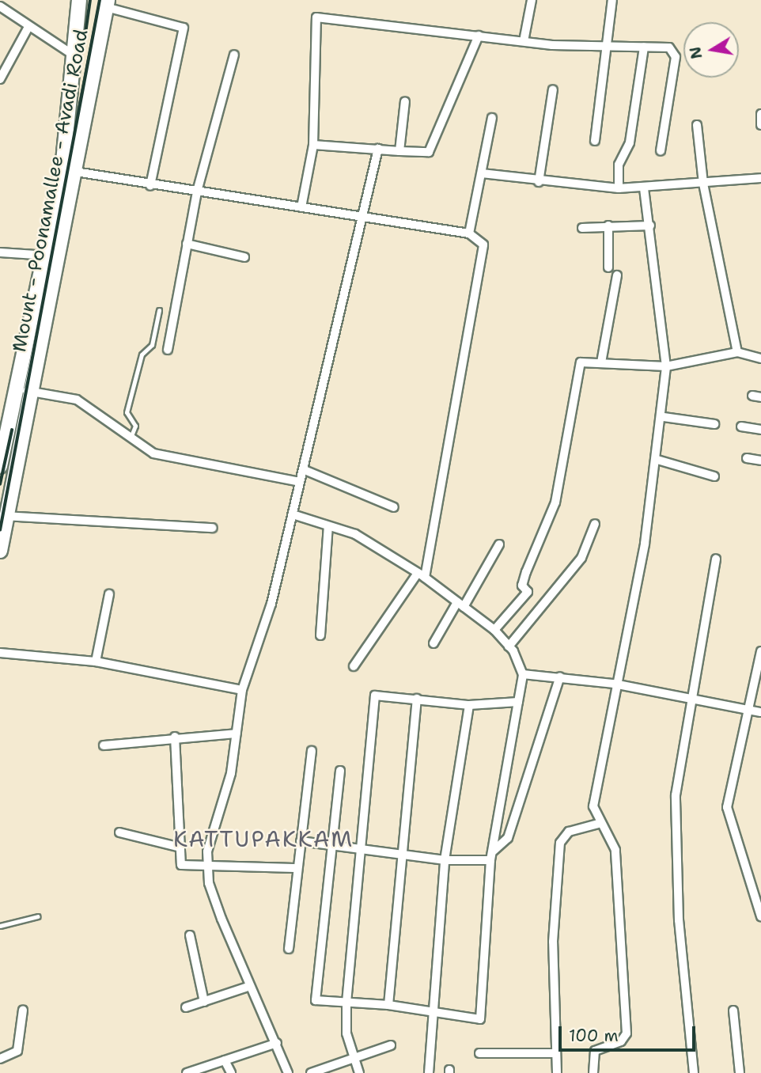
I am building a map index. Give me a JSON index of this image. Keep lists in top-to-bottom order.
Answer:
{
  "streets": {
    "main road": ["Mount - Poonamallee - Avadi Road"]
  },
  "districts": ["KATTUPAKKAM"],
  "scale_bar": "100 m",
  "north": "left"
}
